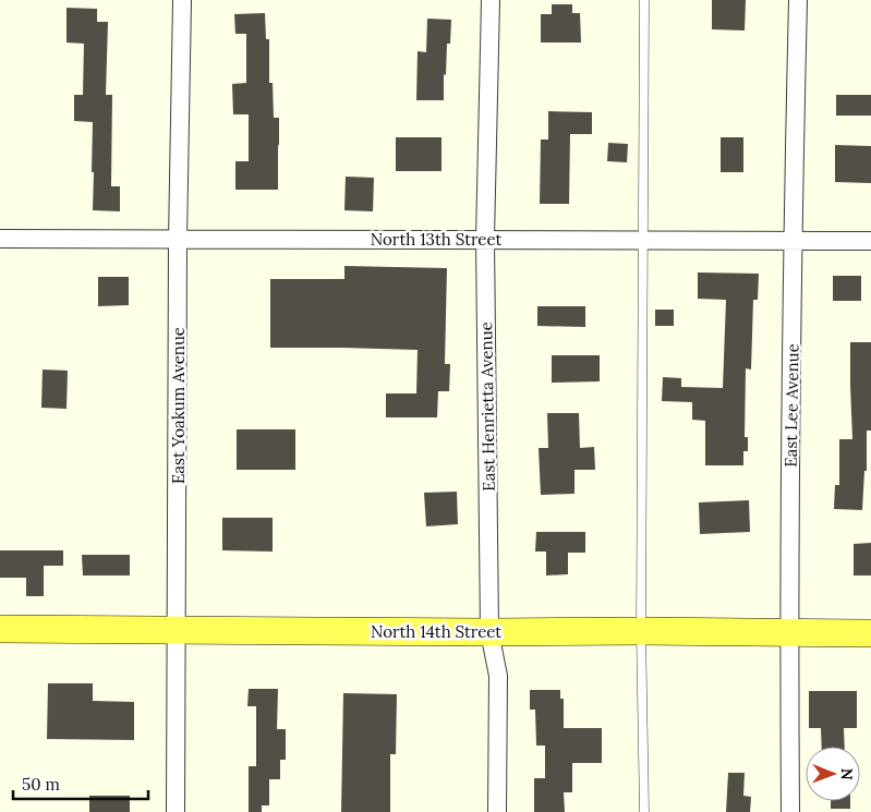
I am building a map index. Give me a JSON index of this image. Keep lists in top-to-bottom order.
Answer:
{
  "streets": {
    "main road": ["North 14th Street"],
    "street": [
      "North 13th Street",
      "East Yoakum Avenue",
      "East Lee Avenue",
      "East Henrietta Avenue"
    ]
  },
  "crossings": [
    ["North 13th Street", "East Yoakum Avenue"],
    ["North 13th Street", "East Lee Avenue"],
    ["North 13th Street", "East Henrietta Avenue"],
    ["East Yoakum Avenue", "North 14th Street"],
    ["East Lee Avenue", "North 14th Street"],
    ["East Henrietta Avenue", "North 14th Street"]
  ],
  "scale_bar": "50 m",
  "north": "right"
}
